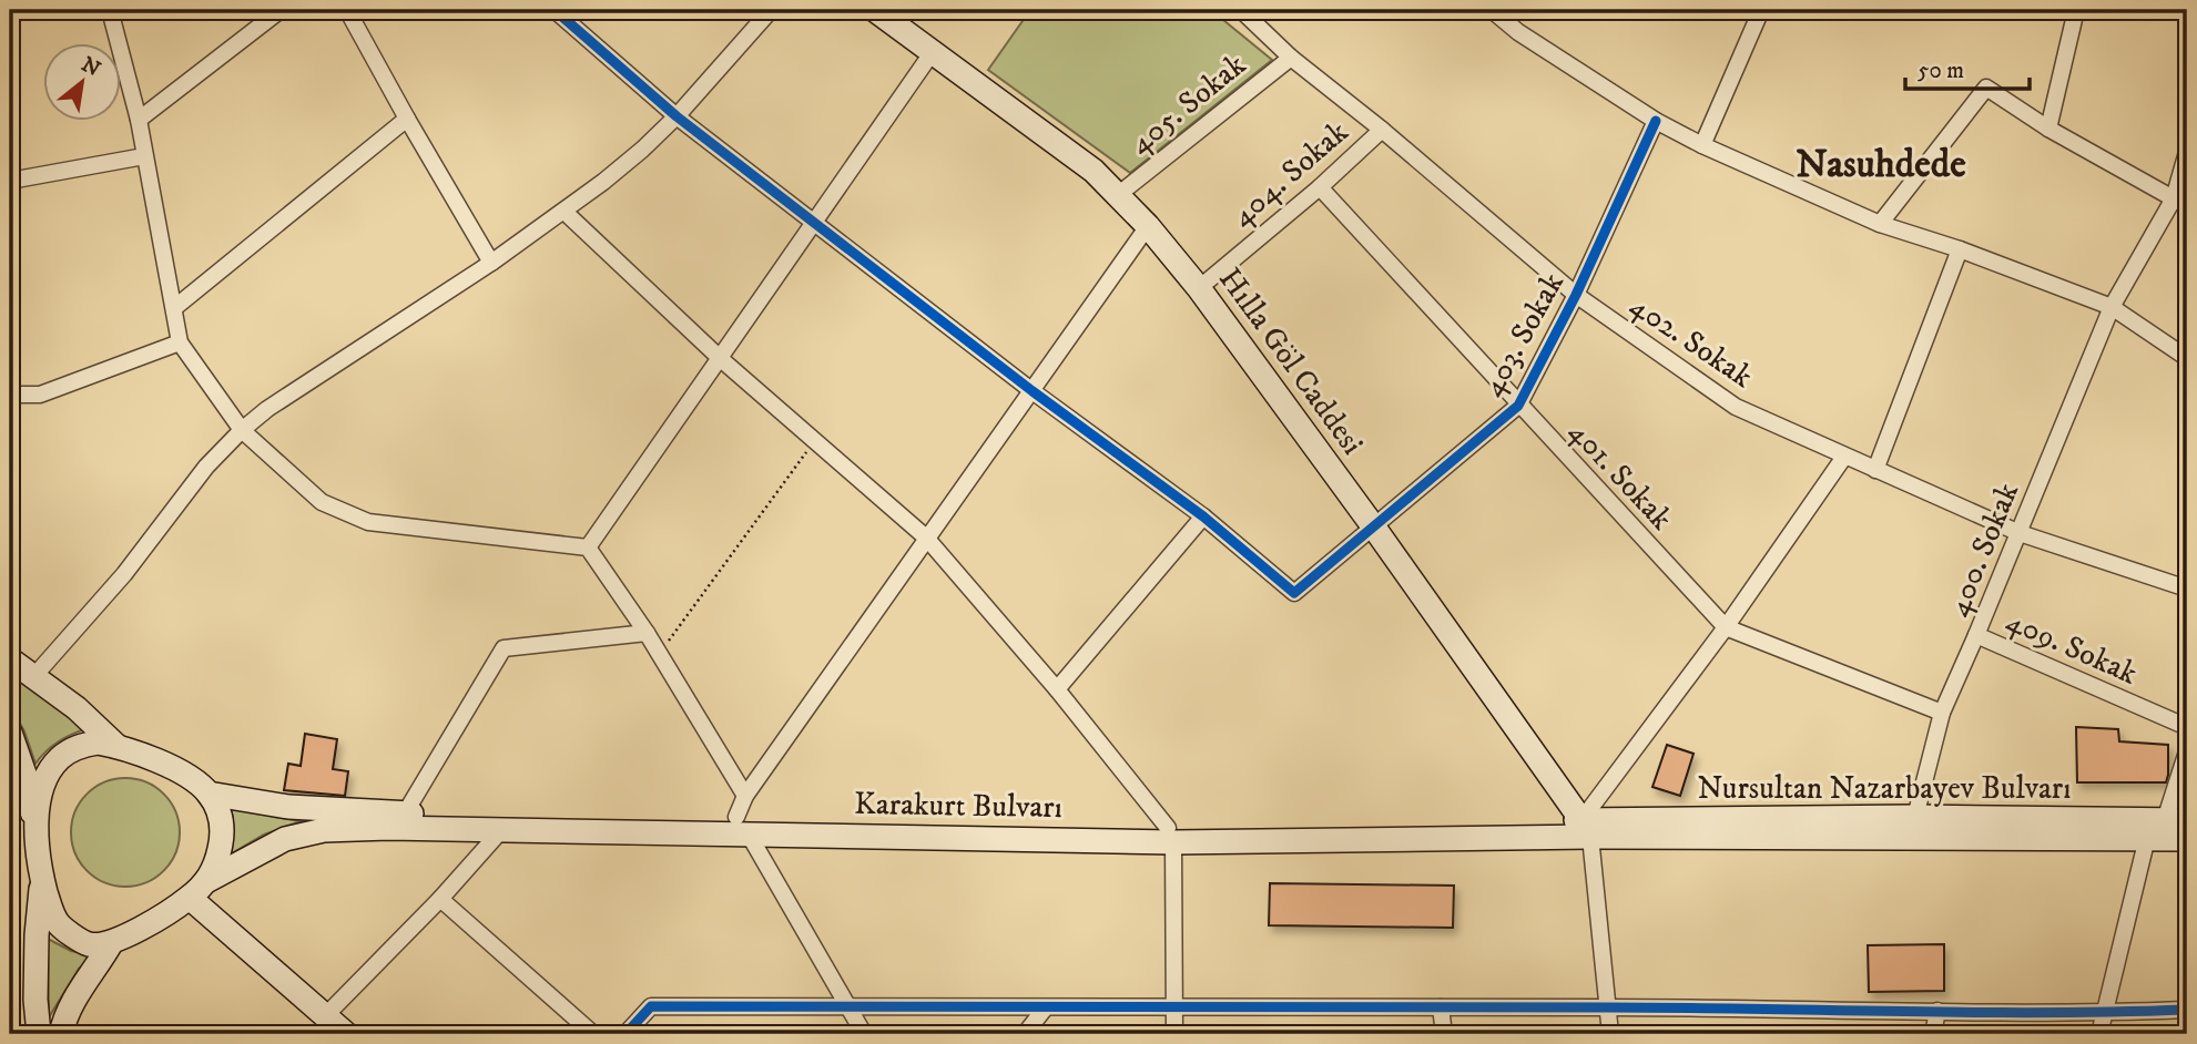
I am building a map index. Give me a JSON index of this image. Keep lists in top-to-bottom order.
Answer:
{
  "streets": {
    "main road": ["Hılla Göl Caddesi", "Nursultan Nazarbayev Bulvarı", "Karakurt Bulvarı"],
    "street": [
      "405. Sokak",
      "404. Sokak",
      "403. Sokak",
      "402. Sokak",
      "401. Sokak",
      "400. Sokak",
      "409. Sokak"
    ]
  },
  "crossings": [
    ["405. Sokak", "402. Sokak"],
    ["405. Sokak", "Hılla Göl Caddesi"],
    ["404. Sokak", "402. Sokak"],
    ["404. Sokak", "Hılla Göl Caddesi"],
    ["404. Sokak", "401. Sokak"],
    ["403. Sokak", "402. Sokak"],
    ["403. Sokak", "Hılla Göl Caddesi"],
    ["403. Sokak", "401. Sokak"],
    ["402. Sokak", "400. Sokak"],
    ["Hılla Göl Caddesi", "Nursultan Nazarbayev Bulvarı"],
    ["Hılla Göl Caddesi", "Karakurt Bulvarı"],
    ["401. Sokak", "400. Sokak"],
    ["400. Sokak", "409. Sokak"],
    ["400. Sokak", "Nursultan Nazarbayev Bulvarı"],
    ["Nursultan Nazarbayev Bulvarı", "Karakurt Bulvarı"]
  ],
  "districts": ["Nasuhdede"],
  "scale_bar": "50 m",
  "north": "top right"
}
